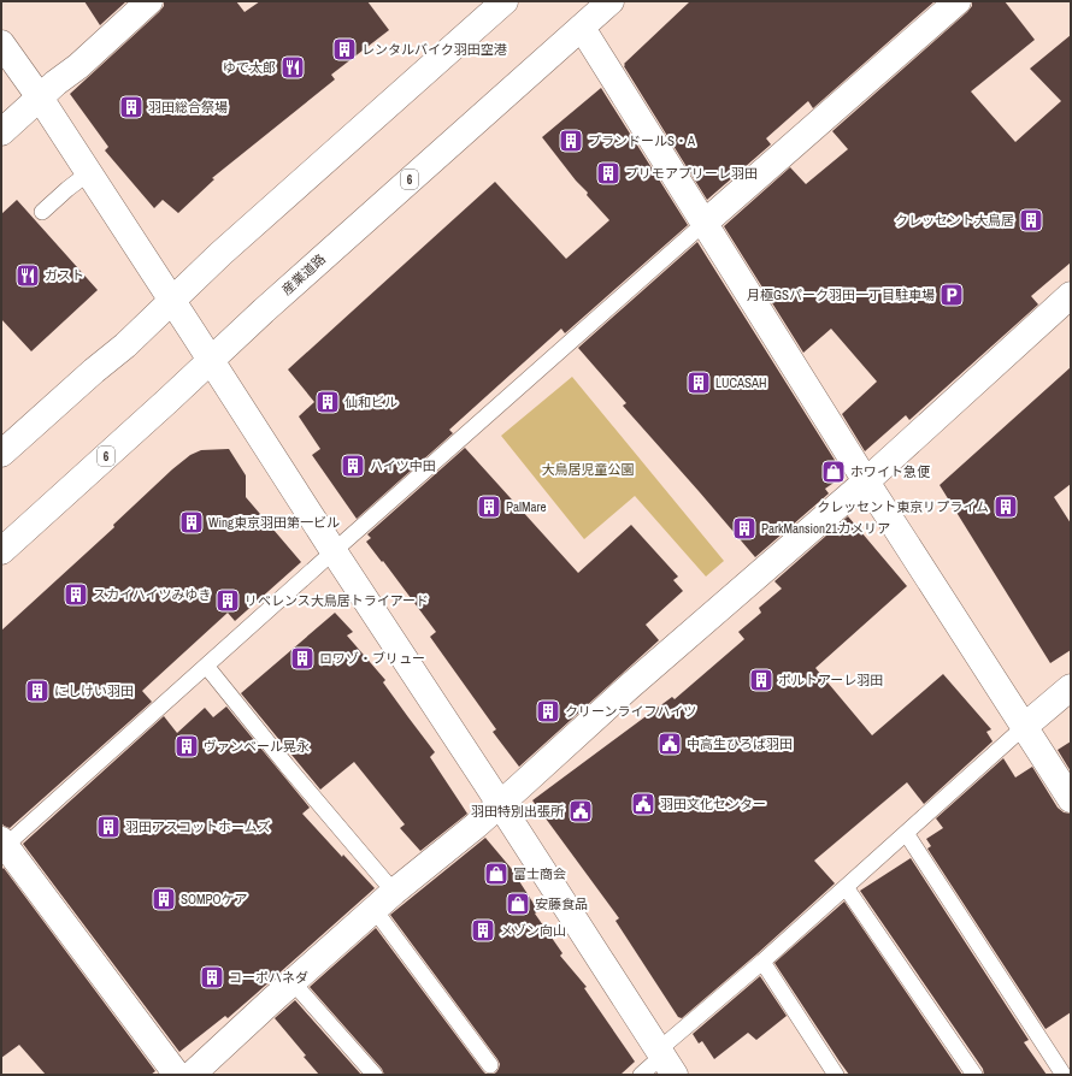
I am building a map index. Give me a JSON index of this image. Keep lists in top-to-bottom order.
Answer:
{
  "streets": {
    "street": ["6", "産業道路"]
  },
  "parks": ["大鳥居児童公園"],
  "places": {
    "building": [
      "レンタルバイク羽田空港",
      "羽田総合祭場",
      "プランドールS・A",
      "プリモアプリーレ羽田",
      "クレッセント大鳥居",
      "LUCASAH",
      "仙和ビル",
      "ハイツ中田",
      "PalMare",
      "クレッセント東京リプライム",
      "Wing東京羽田第一ビル",
      "ParkMansion21カメリア",
      "スカイハイツみゆき",
      "リベレンス大鳥居トライアード",
      "ロワゾ・ブリュー",
      "ポルトアーレ羽田",
      "にしけい羽田",
      "クリーンライフハイツ",
      "ヴァンベール晃永",
      "羽田アスコットホームズ",
      "SOMPOケア",
      "メゾン向山",
      "コーポハネダ"
    ],
    "restaurant": ["ゆで太郎", "ガスト"],
    "parking": ["月極GSパーク羽田一丁目駐車場"],
    "shop": ["ホワイト急便", "富士商会", "安藤食品"],
    "public building": ["中高生ひろば羽田", "羽田文化センター", "羽田特別出張所"]
  }
}
